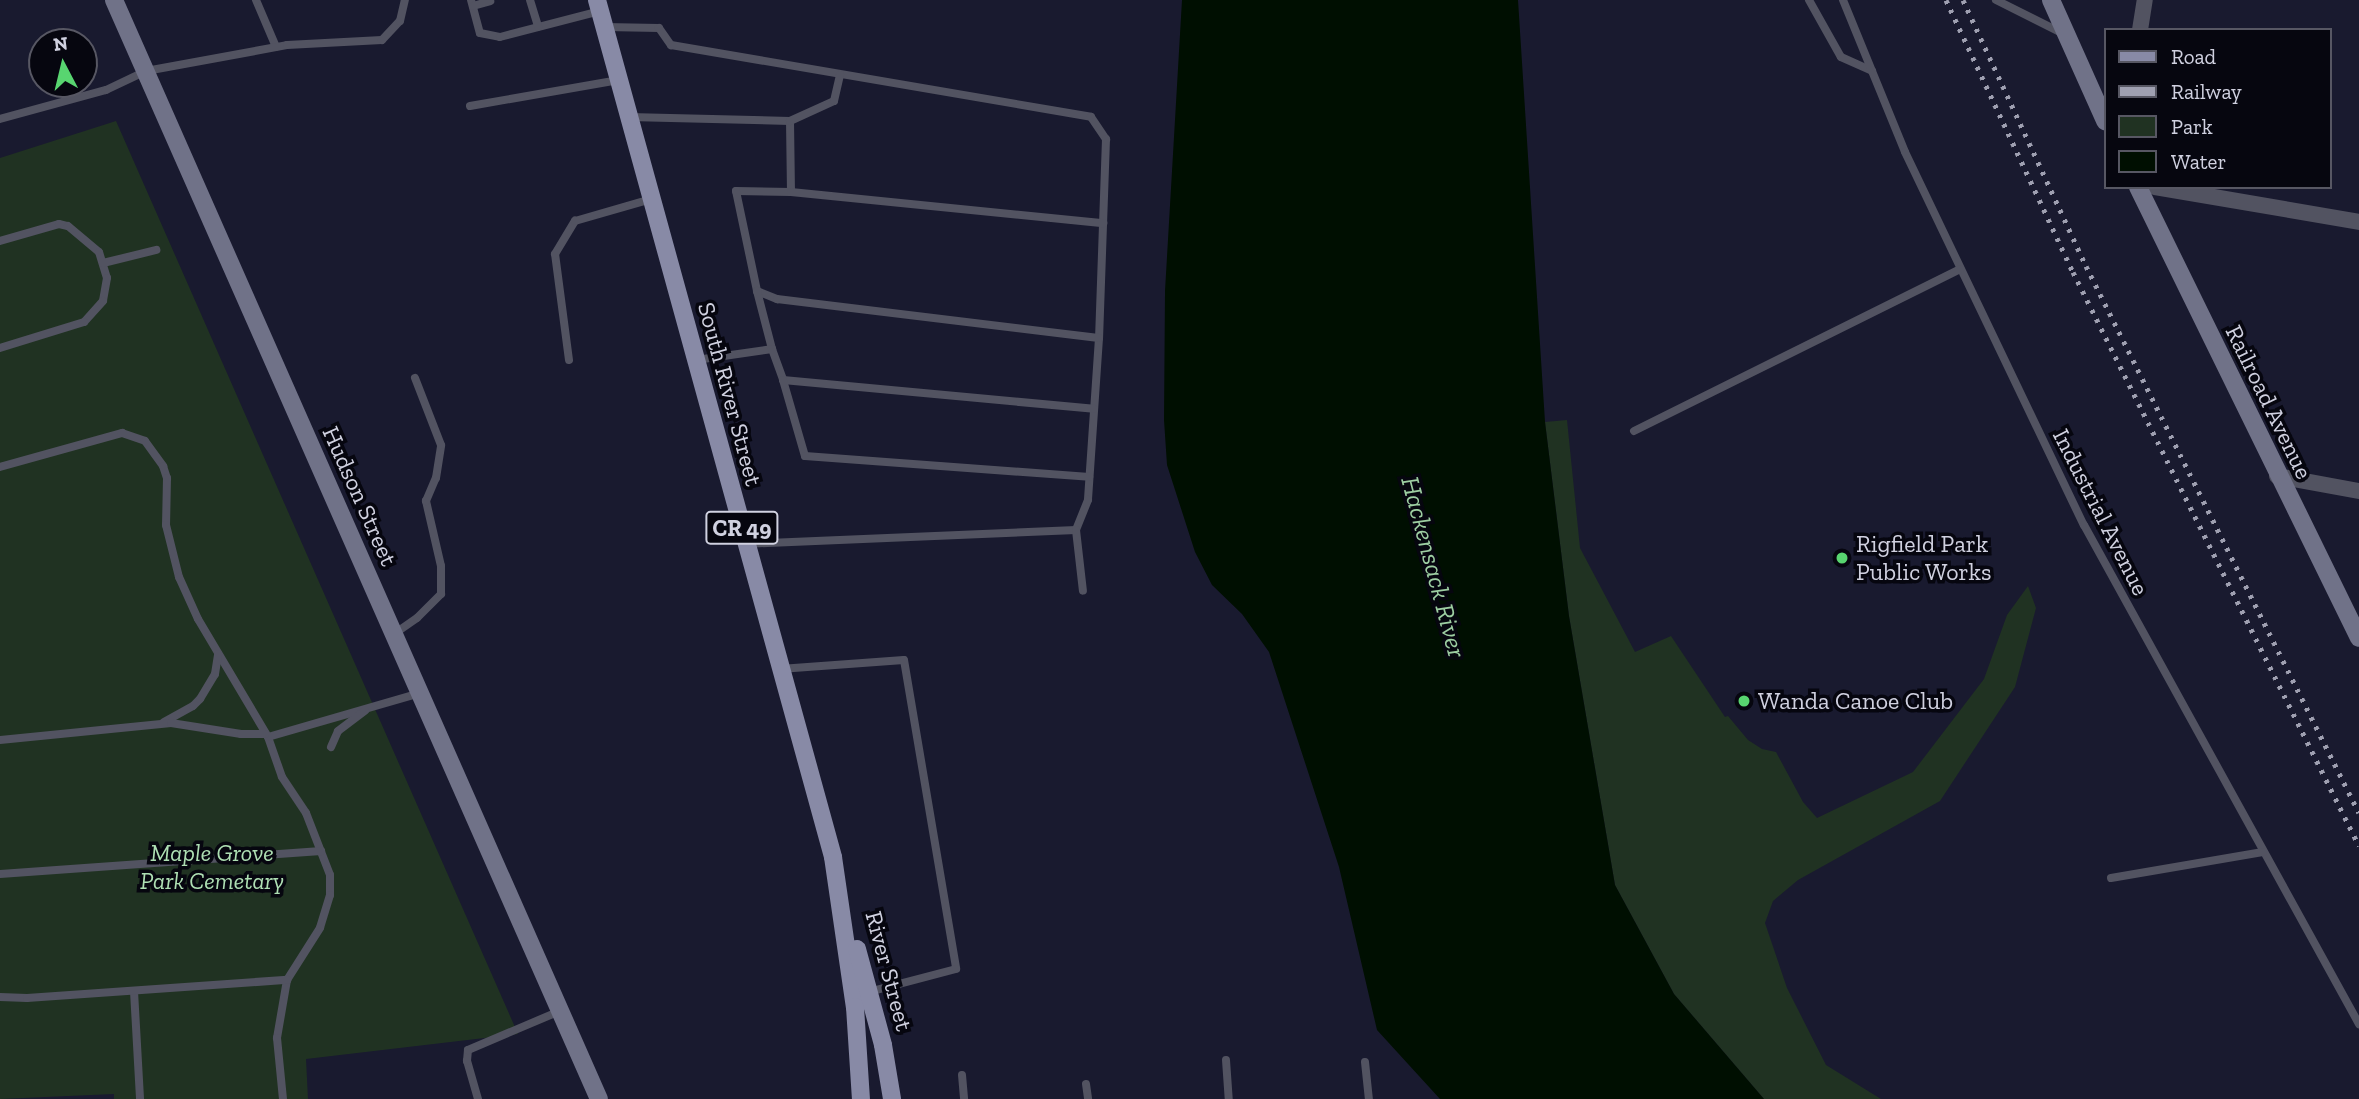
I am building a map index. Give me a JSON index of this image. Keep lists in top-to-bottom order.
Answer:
{
  "streets": {
    "main road": [
      "South River Street",
      "Railroad Avenue",
      "Hudson Street",
      "CR 49",
      "River Street"
    ],
    "lane": ["Industrial Avenue"]
  },
  "crossings": [
    ["South River Street", "River Street"]
  ],
  "water": ["Hackensack River"],
  "parks": ["Maple Grove Park Cemetary"],
  "places": ["Rigfield Park Public Works", "Wanda Canoe Club"],
  "legend": [
    "Road",
    "Railway",
    "Park",
    "Water"
  ],
  "north": "top"
}
